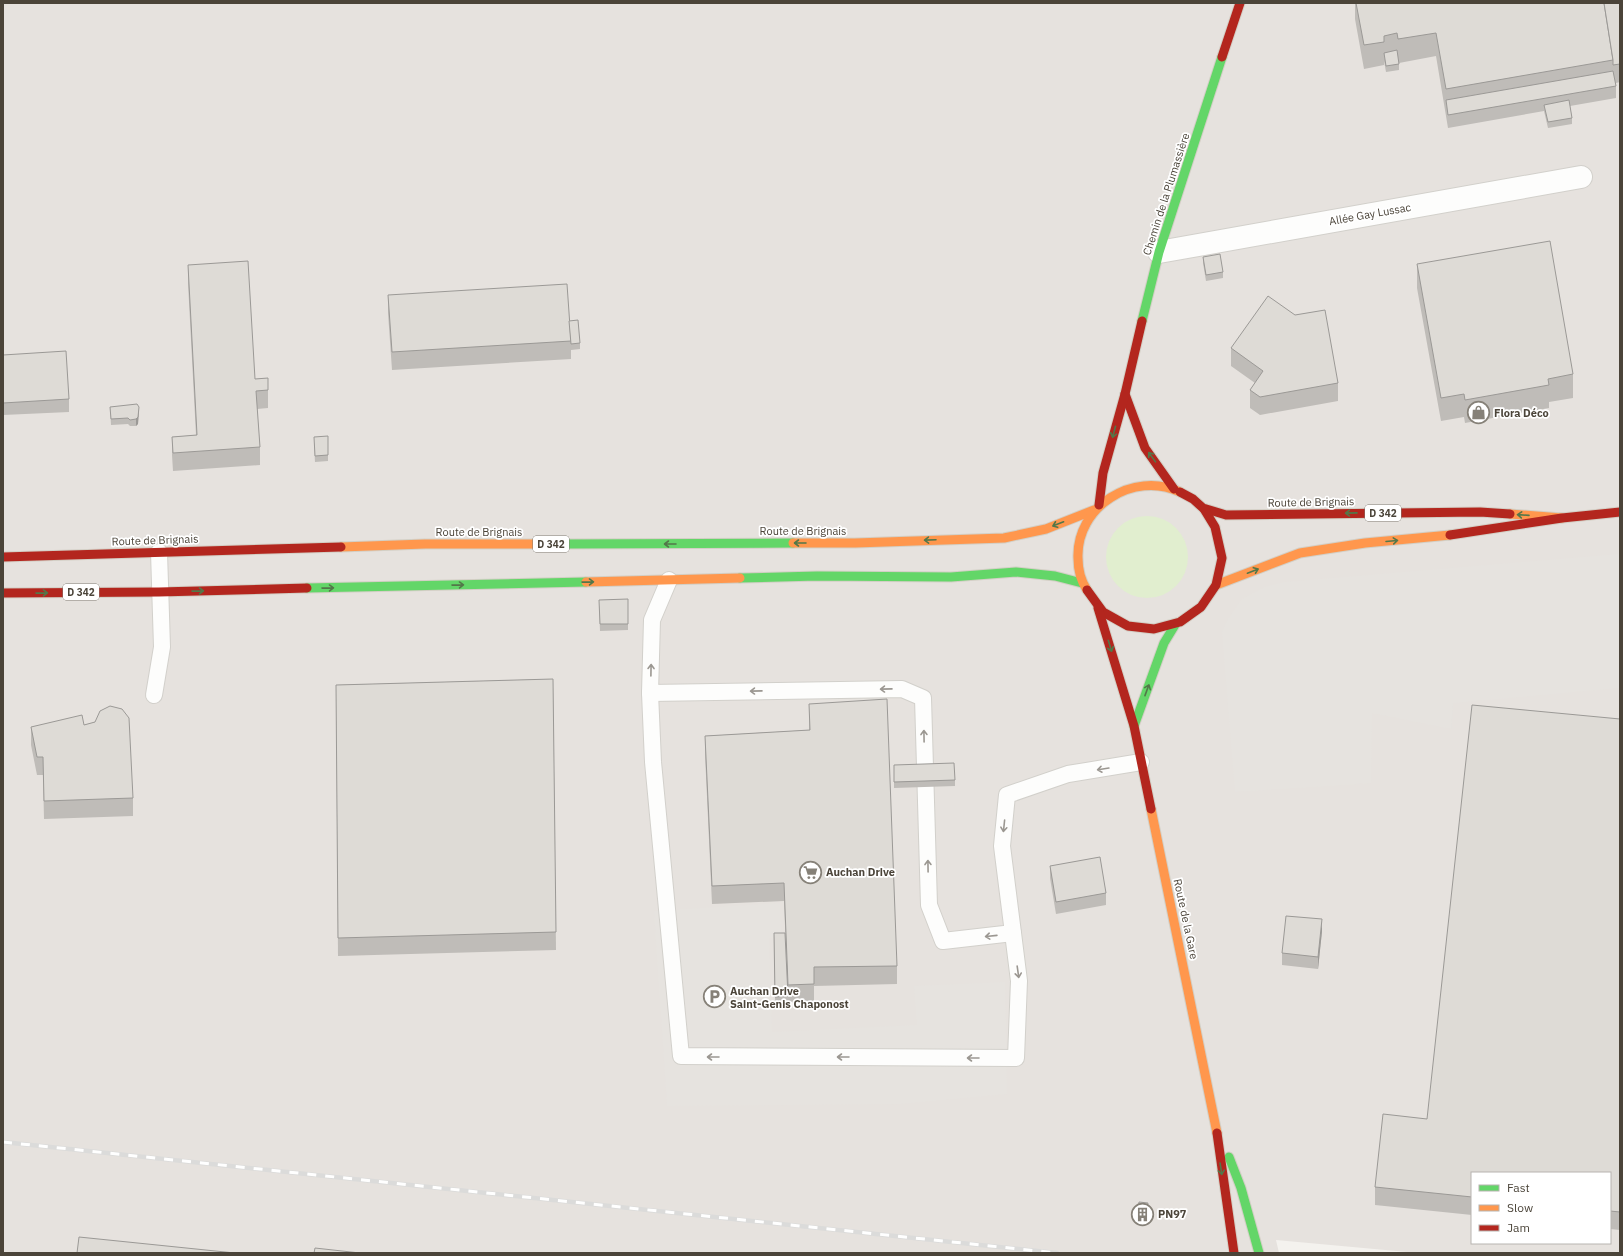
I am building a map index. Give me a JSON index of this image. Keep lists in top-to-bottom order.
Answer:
{
  "streets": {
    "main road": [
      "Chemin de la Plumassière",
      "Route de Brignais",
      "D 342",
      "Route de la Gare"
    ],
    "street": ["Allée Gay Lussac"]
  },
  "crossings": [
    ["Chemin de la Plumassière", "Allée Gay Lussac"],
    ["Chemin de la Plumassière", "Route de Brignais"]
  ],
  "places": {
    "shop": ["Flora Déco"],
    "supermarket": ["Auchan Drive"],
    "parking": ["Auchan Drive Saint-Genis Chaponost"],
    "building": ["PN97"]
  },
  "legend": ["Fast", "Slow", "Jam"]
}
